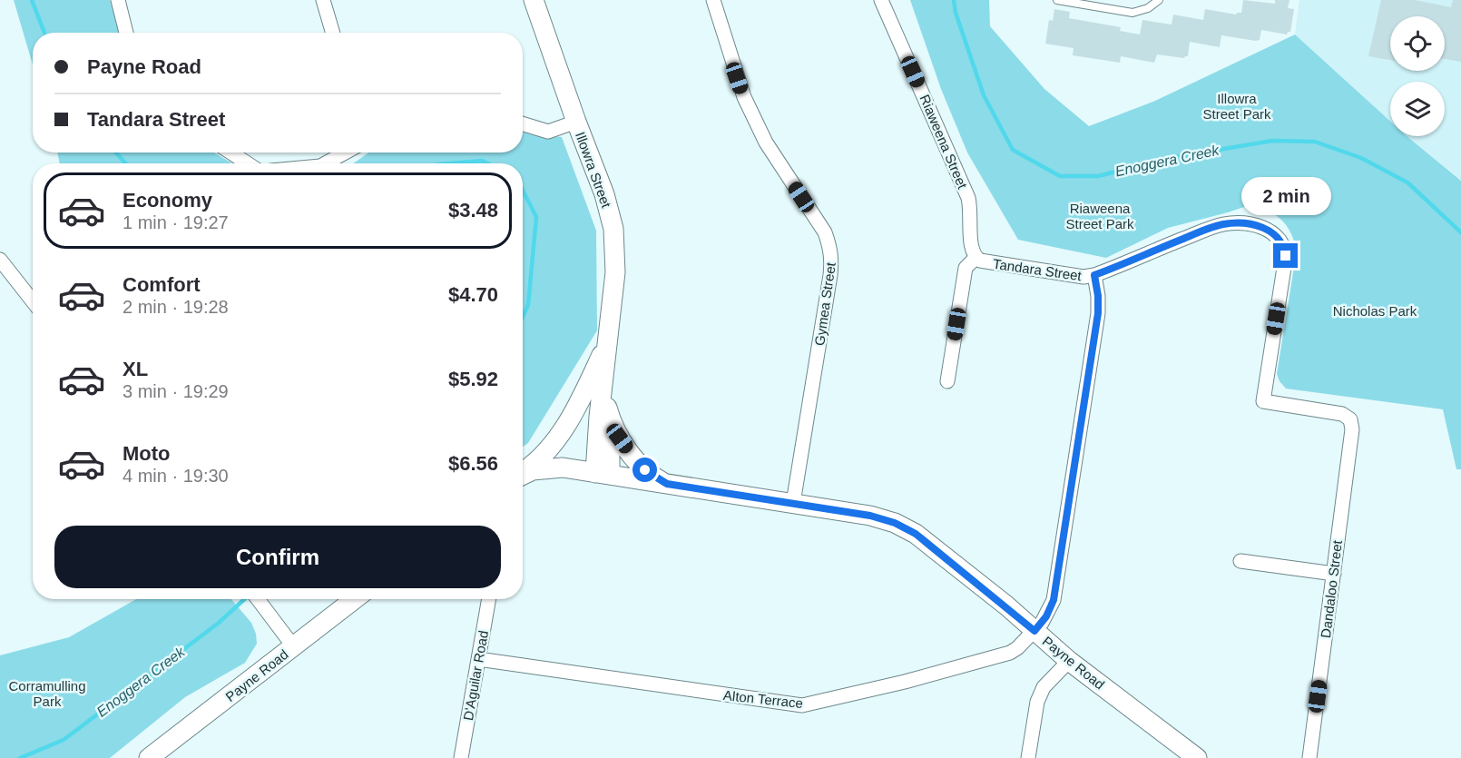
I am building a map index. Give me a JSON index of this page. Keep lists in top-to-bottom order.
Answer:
{
  "streets": {
    "main road": ["Illowra Street", "Payne Road"],
    "street": [
      "Riaweena Street",
      "Tandara Street",
      "Gymea Street",
      "Dandaloo Street",
      "D'Aguilar Road",
      "Alton Terrace"
    ]
  },
  "crossings": [
    ["Riaweena Street", "Tandara Street"],
    ["Illowra Street", "Payne Road"],
    ["Tandara Street", "Dandaloo Street"],
    ["Tandara Street", "Alton Terrace"],
    ["Gymea Street", "Payne Road"],
    ["Payne Road", "Alton Terrace"],
    ["D'Aguilar Road", "Alton Terrace"]
  ],
  "water": ["Enoggera Creek"],
  "parks": [
    "Illowra Street Park",
    "Riaweena Street Park",
    "Nicholas Park",
    "Corramulling Park"
  ],
  "page": {
    "banner": ["Payne Road", "Tandara Street"],
    "list": [
      {
        "name": "Economy",
        "note": "1 min · 19:27",
        "value": "$3.48"
      },
      {
        "name": "Comfort",
        "note": "2 min · 19:28",
        "value": "$4.70"
      },
      {
        "name": "XL",
        "note": "3 min · 19:29",
        "value": "$5.92"
      },
      {
        "name": "Moto",
        "note": "4 min · 19:30",
        "value": "$6.56"
      }
    ],
    "bubble": "2 min",
    "buttons": "Confirm"
  }
}
